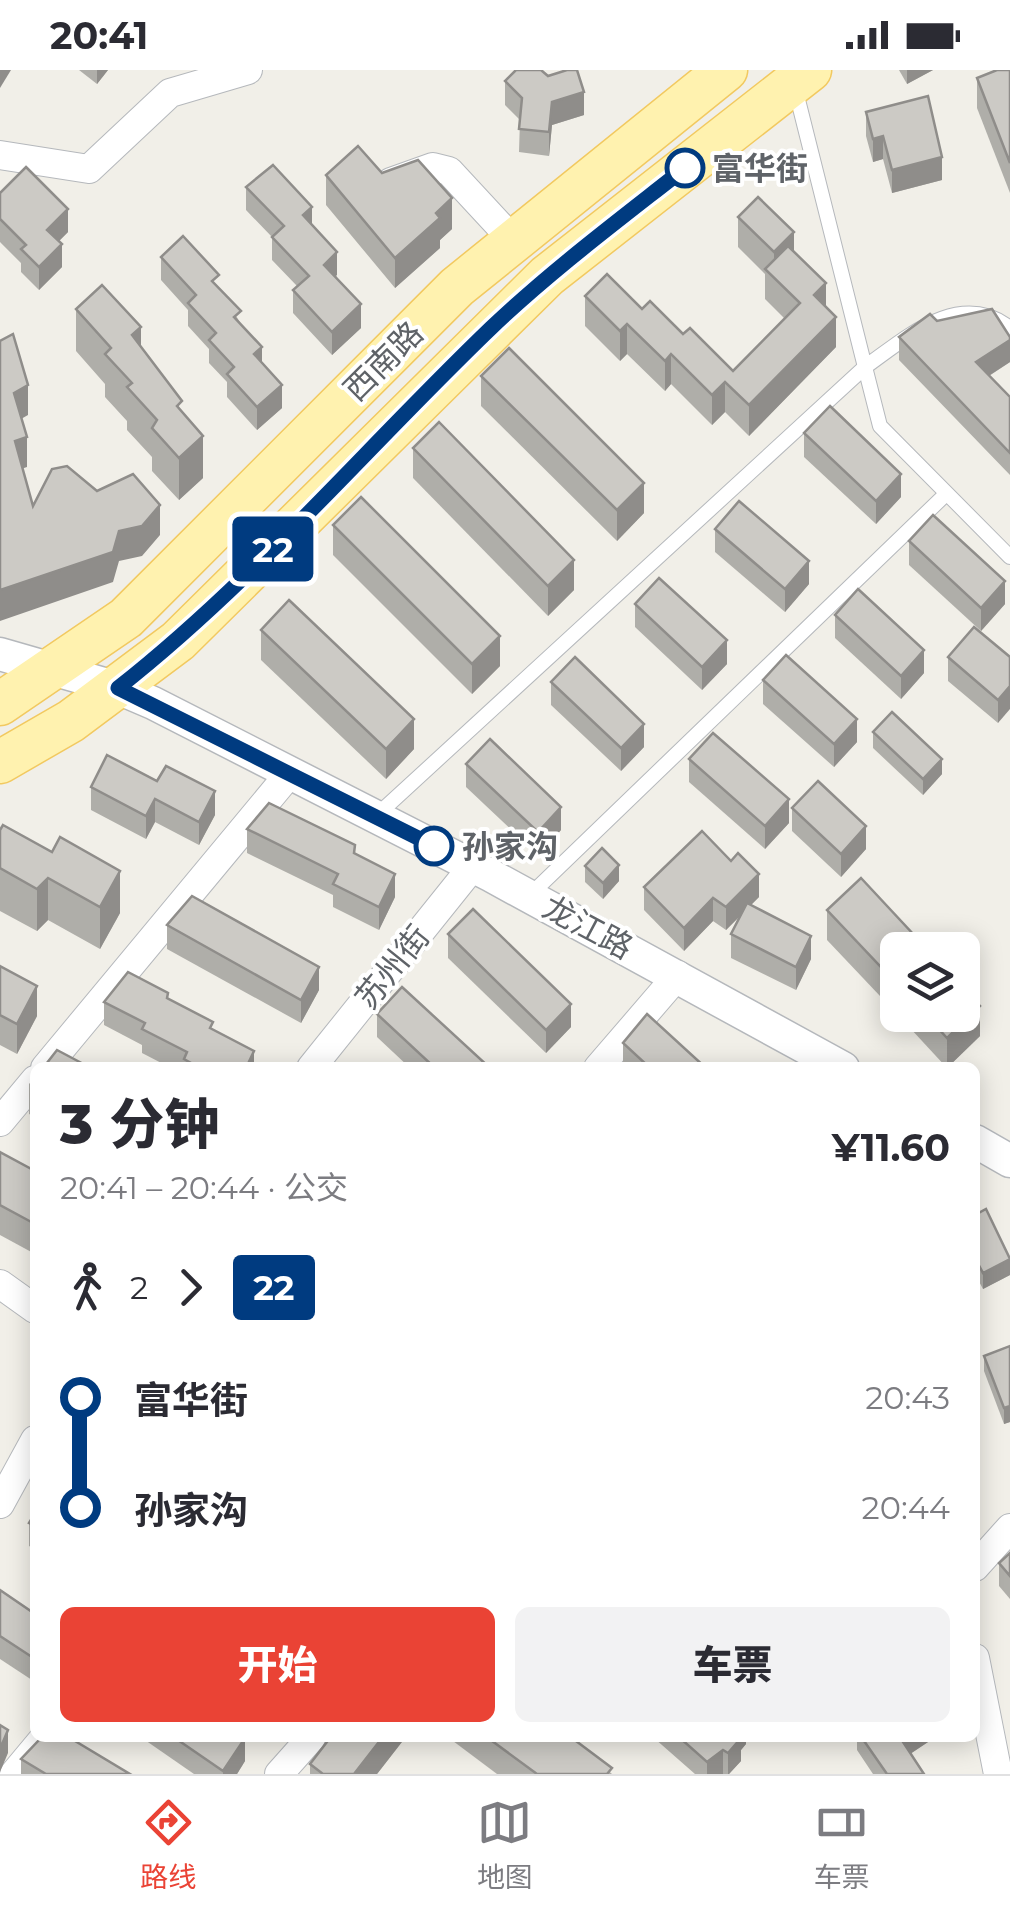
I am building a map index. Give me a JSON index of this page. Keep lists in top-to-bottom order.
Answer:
{
  "streets": {
    "main road": ["西南路"],
    "street": ["龙江路", "苏州街"]
  },
  "crossings": [
    ["西南路", "龙江路"],
    ["龙江路", "苏州街"]
  ],
  "places": ["富华街", "孙家沟"],
  "lines": ["bus line 22"],
  "page": {
    "status": "20:41",
    "on_map": "22",
    "heading": ["3 分钟", "20:41 – 20:44 · 公交", "¥11.60"],
    "legs": ["2", "22"],
    "list": [
      {
        "name": "富华街",
        "value": "20:43"
      },
      {
        "name": "孙家沟",
        "value": "20:44"
      }
    ],
    "buttons": ["开始", "车票"],
    "tabs": ["路线", "地图", "车票"]
  }
}
